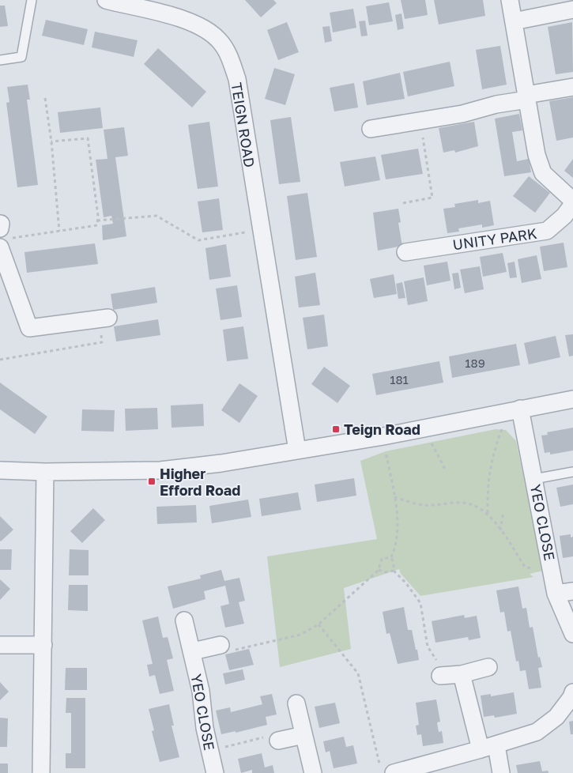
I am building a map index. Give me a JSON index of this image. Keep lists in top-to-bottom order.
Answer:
{
  "streets": {
    "street": ["TEIGN ROAD", "UNITY PARK", "YEO CLOSE"]
  },
  "places": {
    "transit": ["Teign Road", "Higher Efford Road"]
  },
  "house_numbers": ["189", "181"]
}
